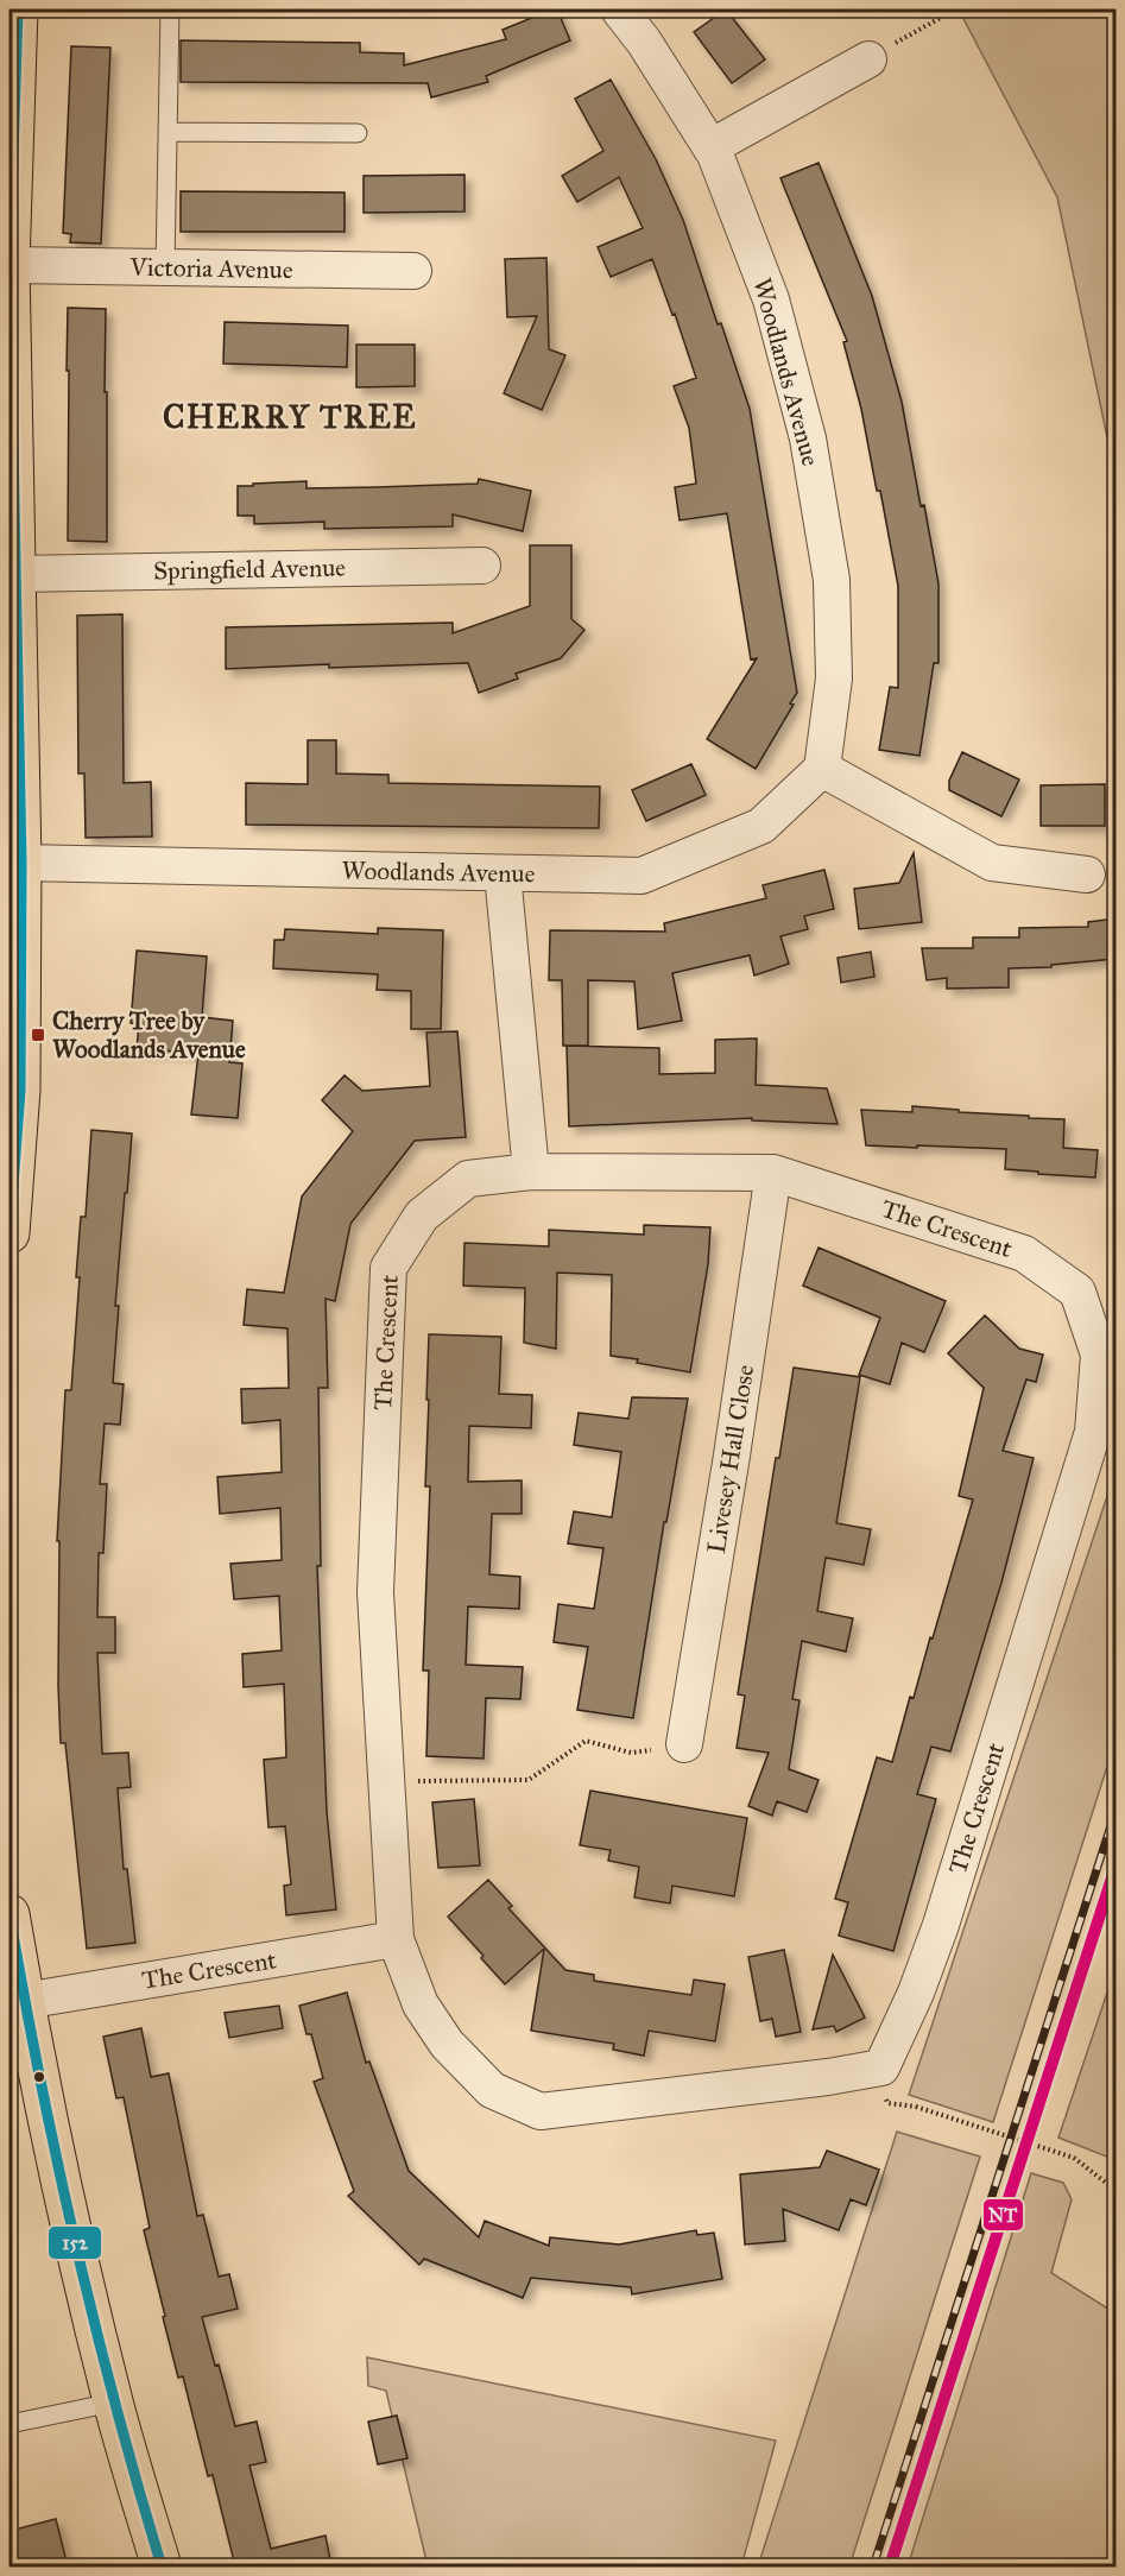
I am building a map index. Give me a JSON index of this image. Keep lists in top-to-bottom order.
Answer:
{
  "streets": {
    "street": [
      "Victoria Avenue",
      "Woodlands Avenue",
      "Springfield Avenue",
      "The Crescent",
      "Livesey Hall Close"
    ]
  },
  "crossings": [
    ["The Crescent", "Livesey Hall Close"]
  ],
  "districts": ["CHERRY TREE"],
  "places": {
    "transit": ["Cherry Tree by Woodlands Avenue"]
  },
  "lines": ["transit line 152", "transit line NT"]
}
